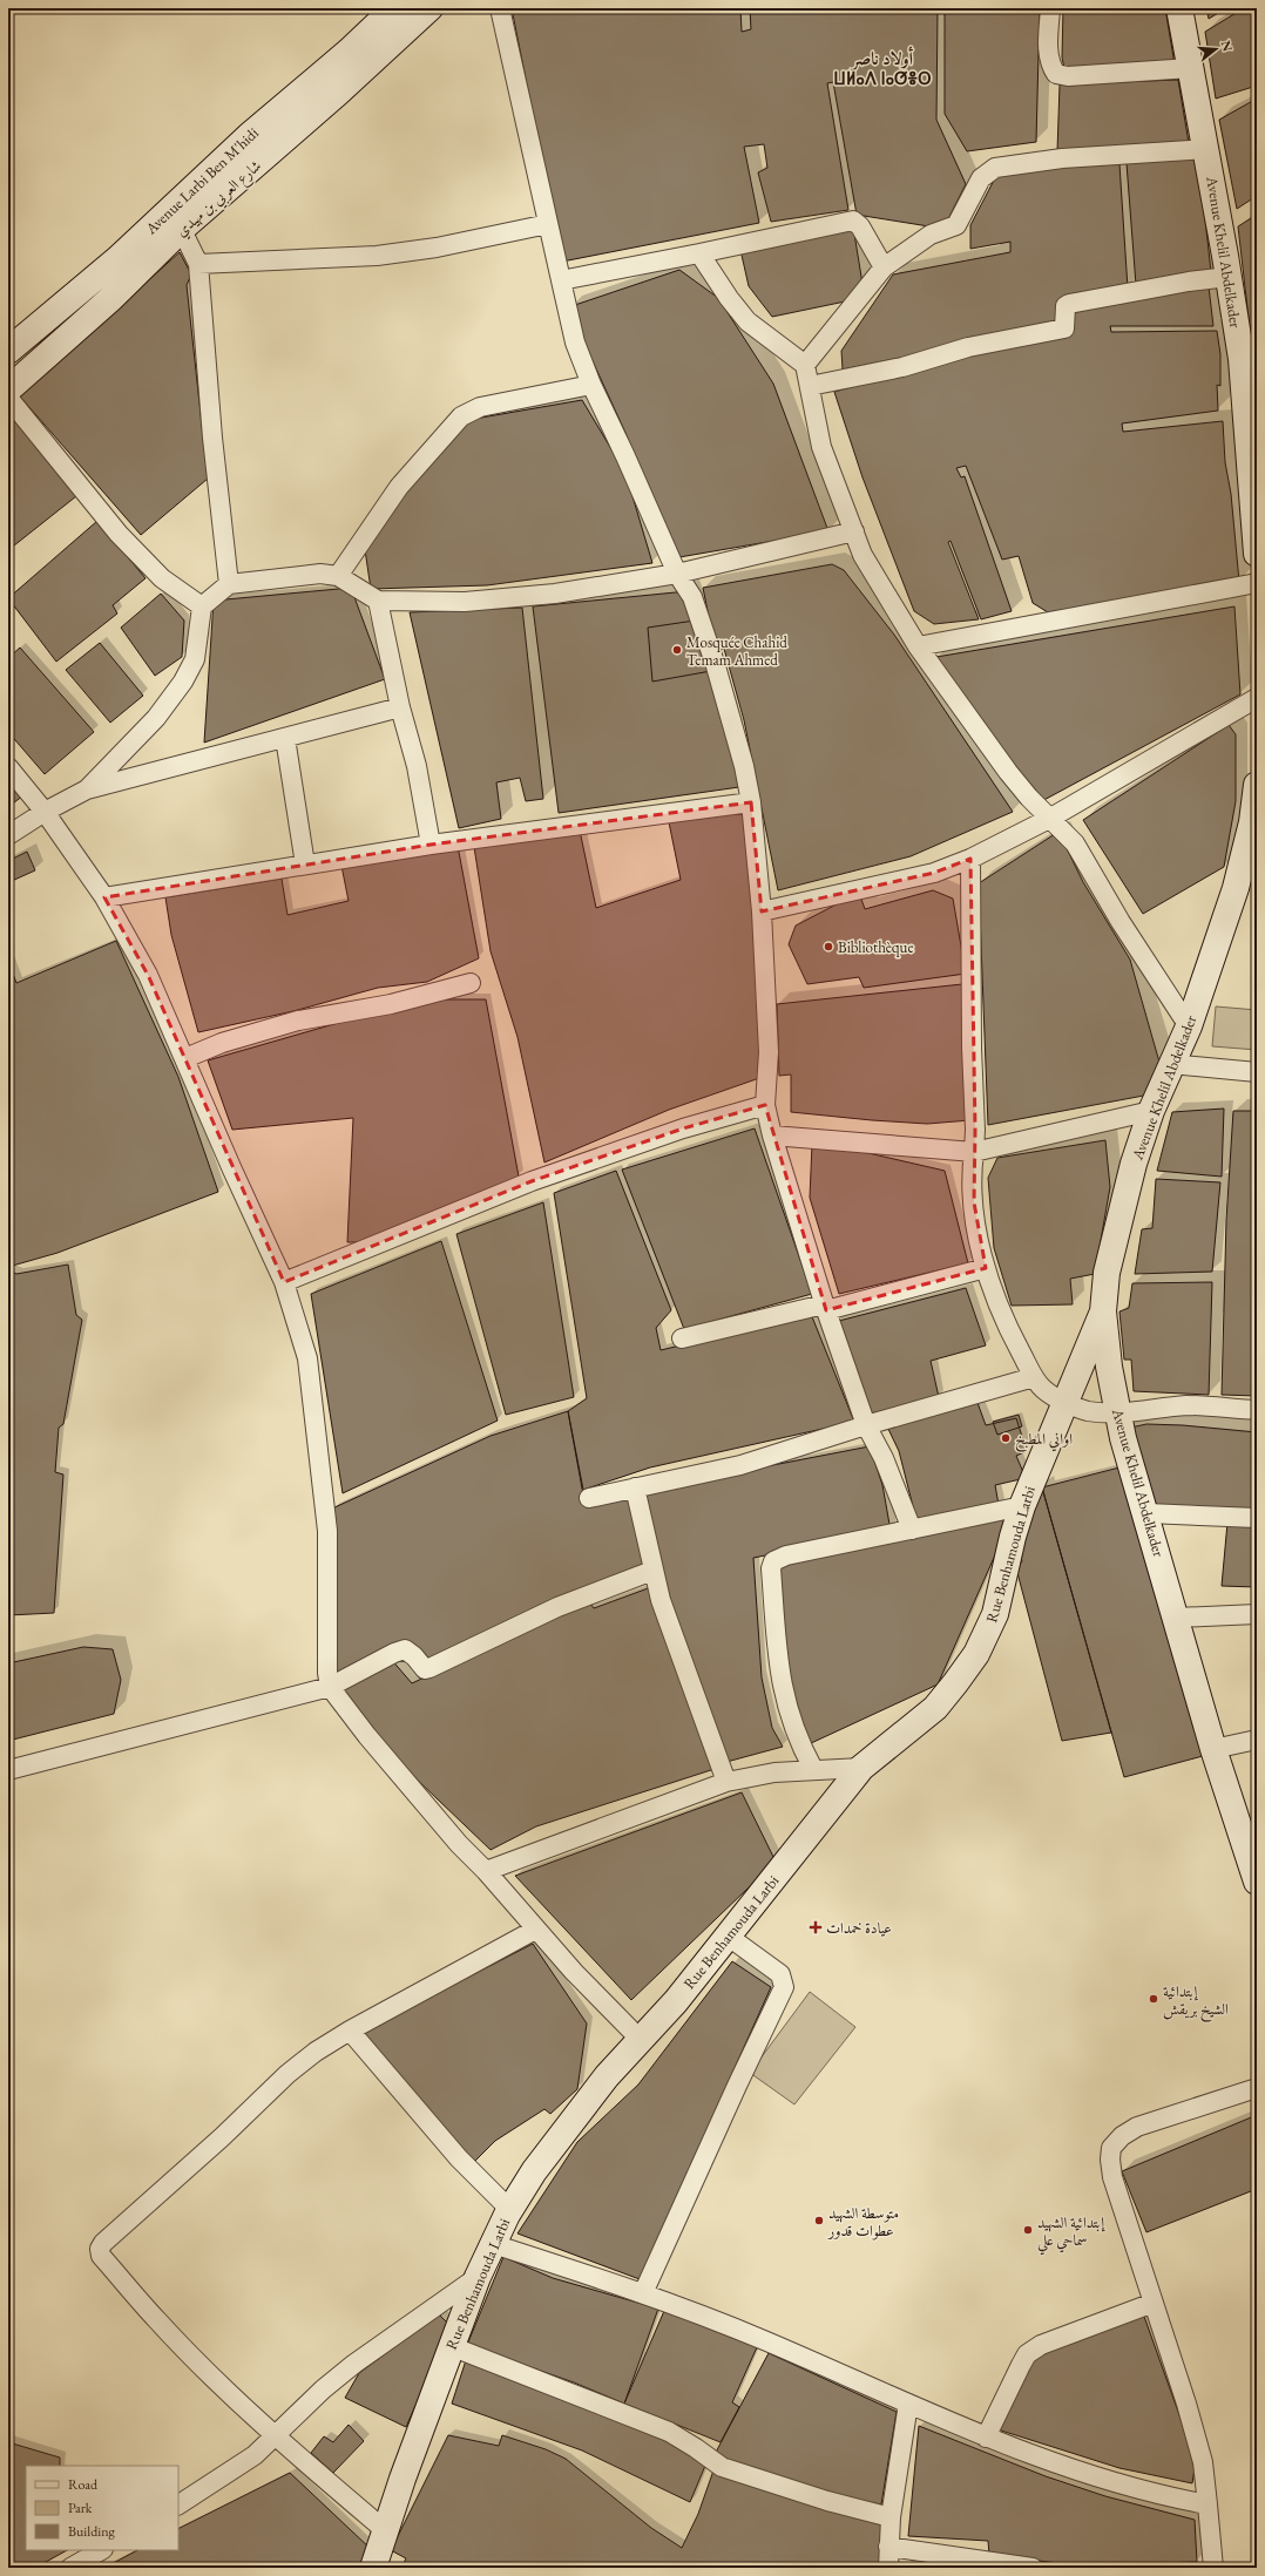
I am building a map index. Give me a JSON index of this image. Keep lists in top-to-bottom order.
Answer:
{
  "streets": {
    "street": [
      "Avenue Larbi Ben M'hidi",
      "شارع العربي بن مهيدي",
      "Avenue Khelil Abdelkader",
      "Rue Benhamouda Larbi"
    ]
  },
  "crossings": [
    ["Avenue Larbi Ben M'hidi", "شارع العربي بن مهيدي"],
    ["Avenue Khelil Abdelkader", "Rue Benhamouda Larbi"]
  ],
  "districts": ["أولاد ناصر ⵡⵍⴰⴷ ⵏⴰⵚⴻⵔ"],
  "places": {
    "other": [
      "Mosquée Chahid Temam Ahmed",
      "Bibliothèque",
      "اواني المطبخ",
      "إبتدائية الشيخ بريقش",
      "متوسطة الشهيد عطوات قدور",
      "إبتدائية الشهيد سماحي علي"
    ],
    "health": ["عيادة خمدات"]
  },
  "legend": ["Road", "Park", "Building"],
  "north": "right"
}
